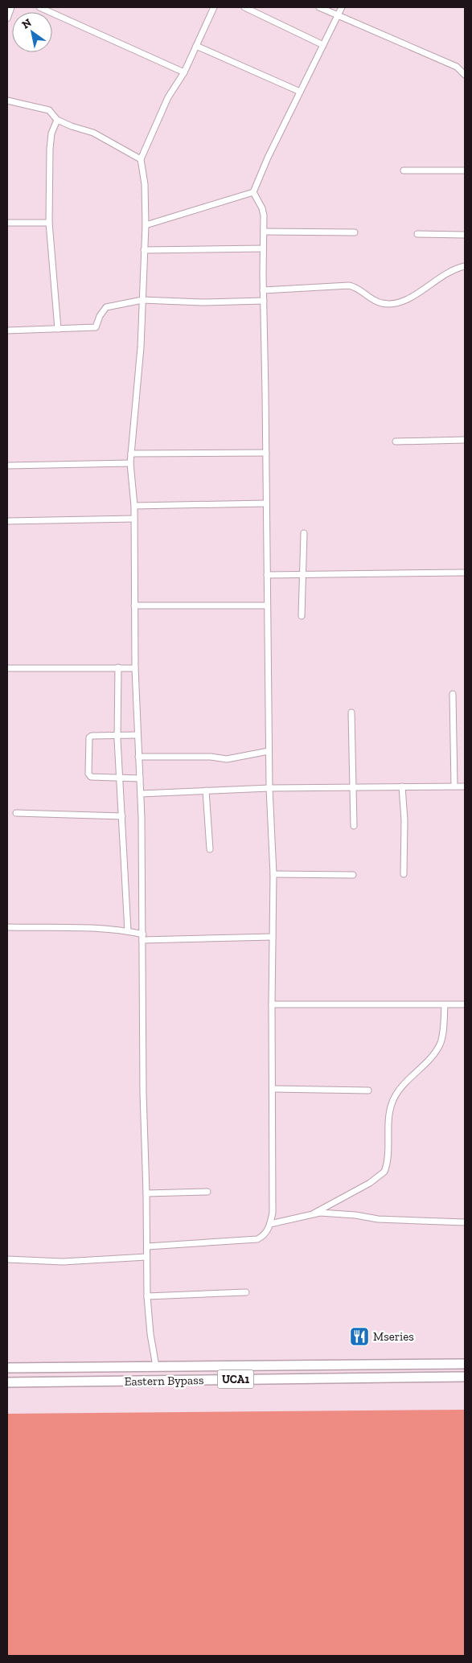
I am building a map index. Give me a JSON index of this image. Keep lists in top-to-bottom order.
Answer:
{
  "streets": {
    "main road": ["UCA1", "Eastern Bypass"]
  },
  "places": {
    "restaurant": ["Mseries"]
  },
  "north": "top left"
}
